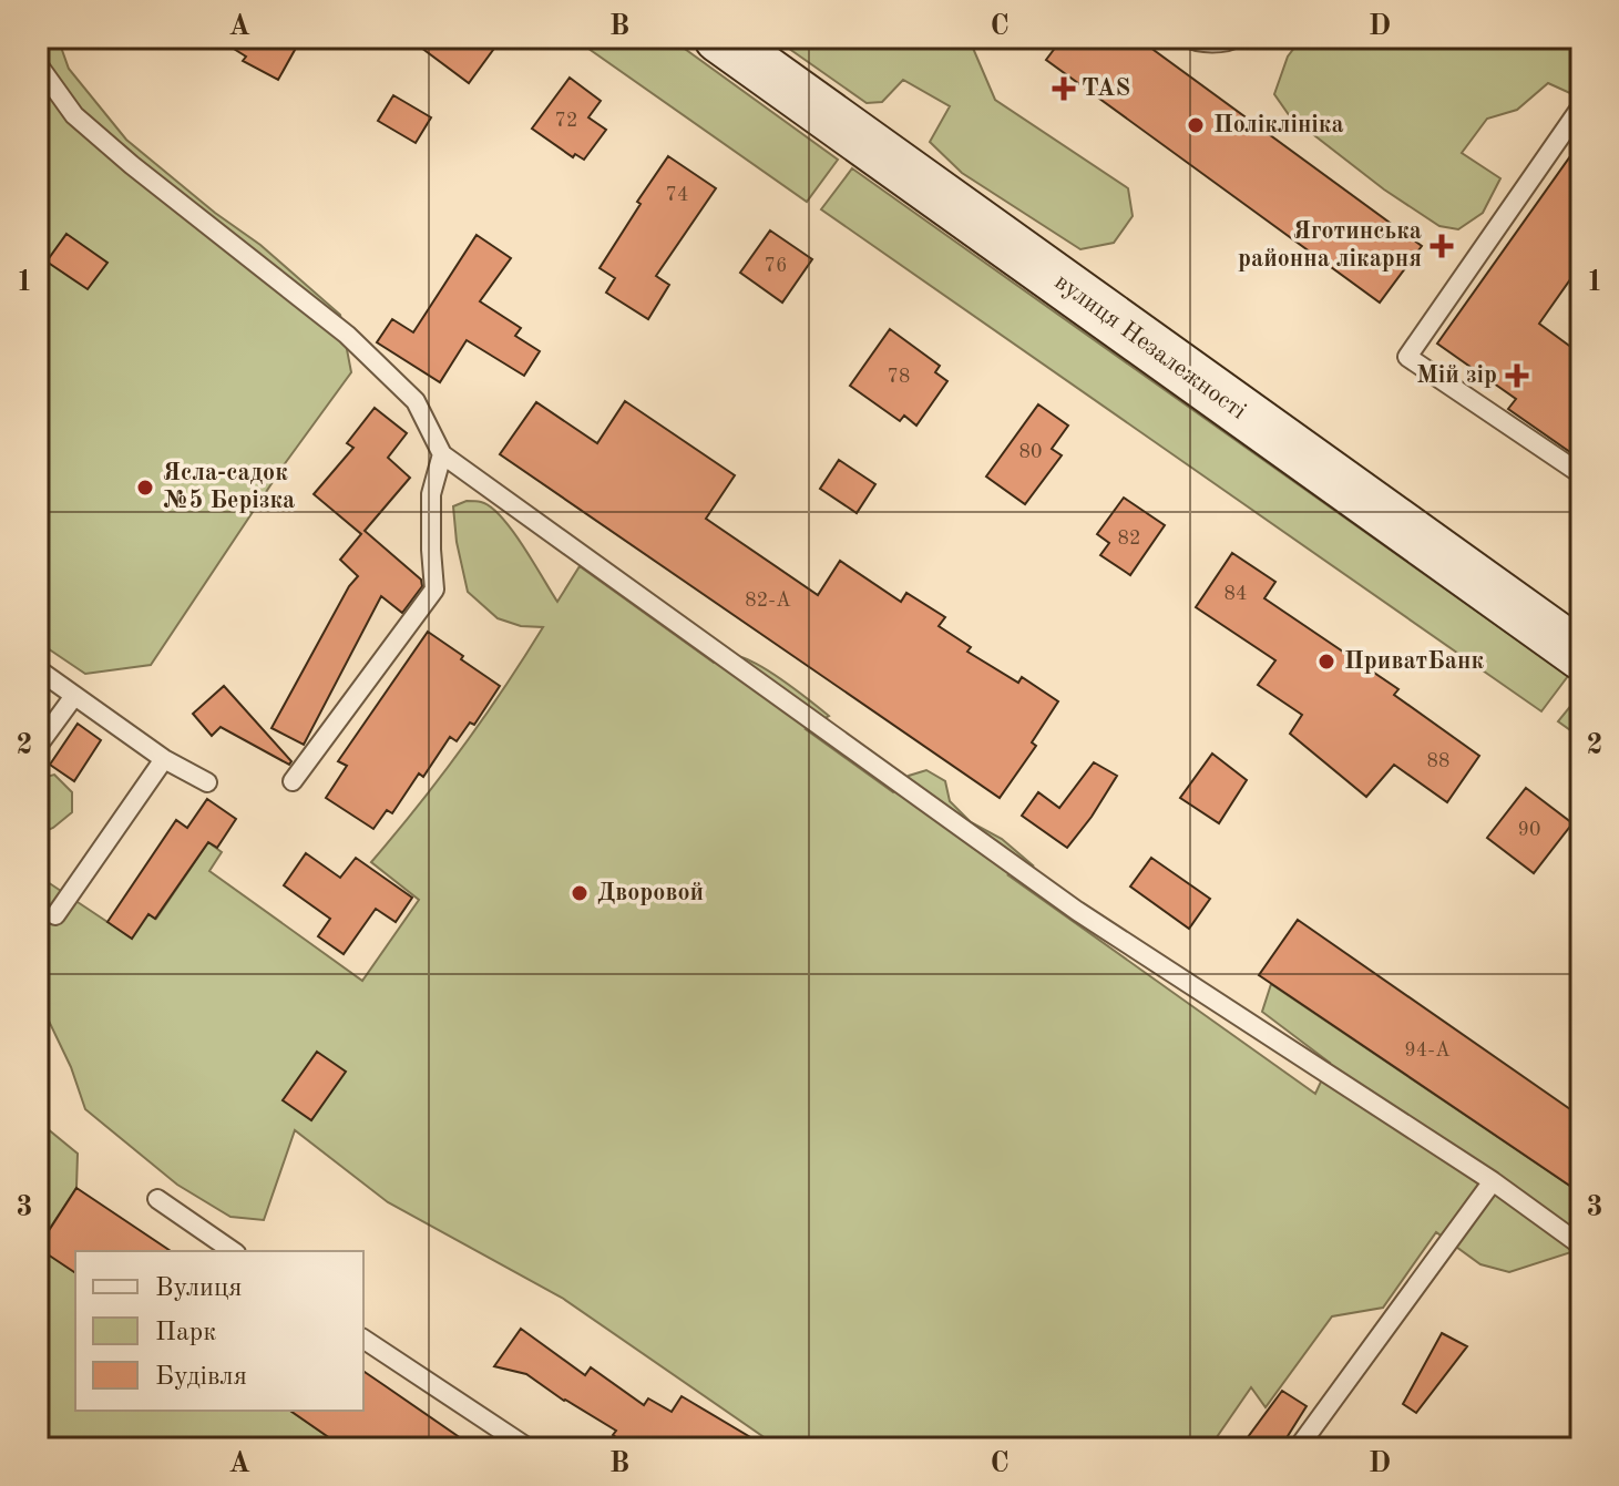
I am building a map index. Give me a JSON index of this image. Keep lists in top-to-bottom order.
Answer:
{
  "streets": {
    "main road": ["вулиця Незалежності"]
  },
  "places": {
    "health": ["TAS", "Яготинська районна лікарня", "Мій зір"],
    "other": [
      "Поліклініка",
      "Ясла-садок №5 Берізка",
      "ПриватБанк",
      "Дворовой"
    ]
  },
  "house_numbers": [
    "72",
    "74",
    "76",
    "78",
    "80",
    "82",
    "84",
    "82-А",
    "88",
    "90",
    "94-А"
  ],
  "legend": ["Вулиця", "Парк", "Будівля"],
  "grid": {
    "columns": [
      "A",
      "B",
      "C",
      "D"
    ],
    "rows": ["1", "2", "3"]
  }
}
